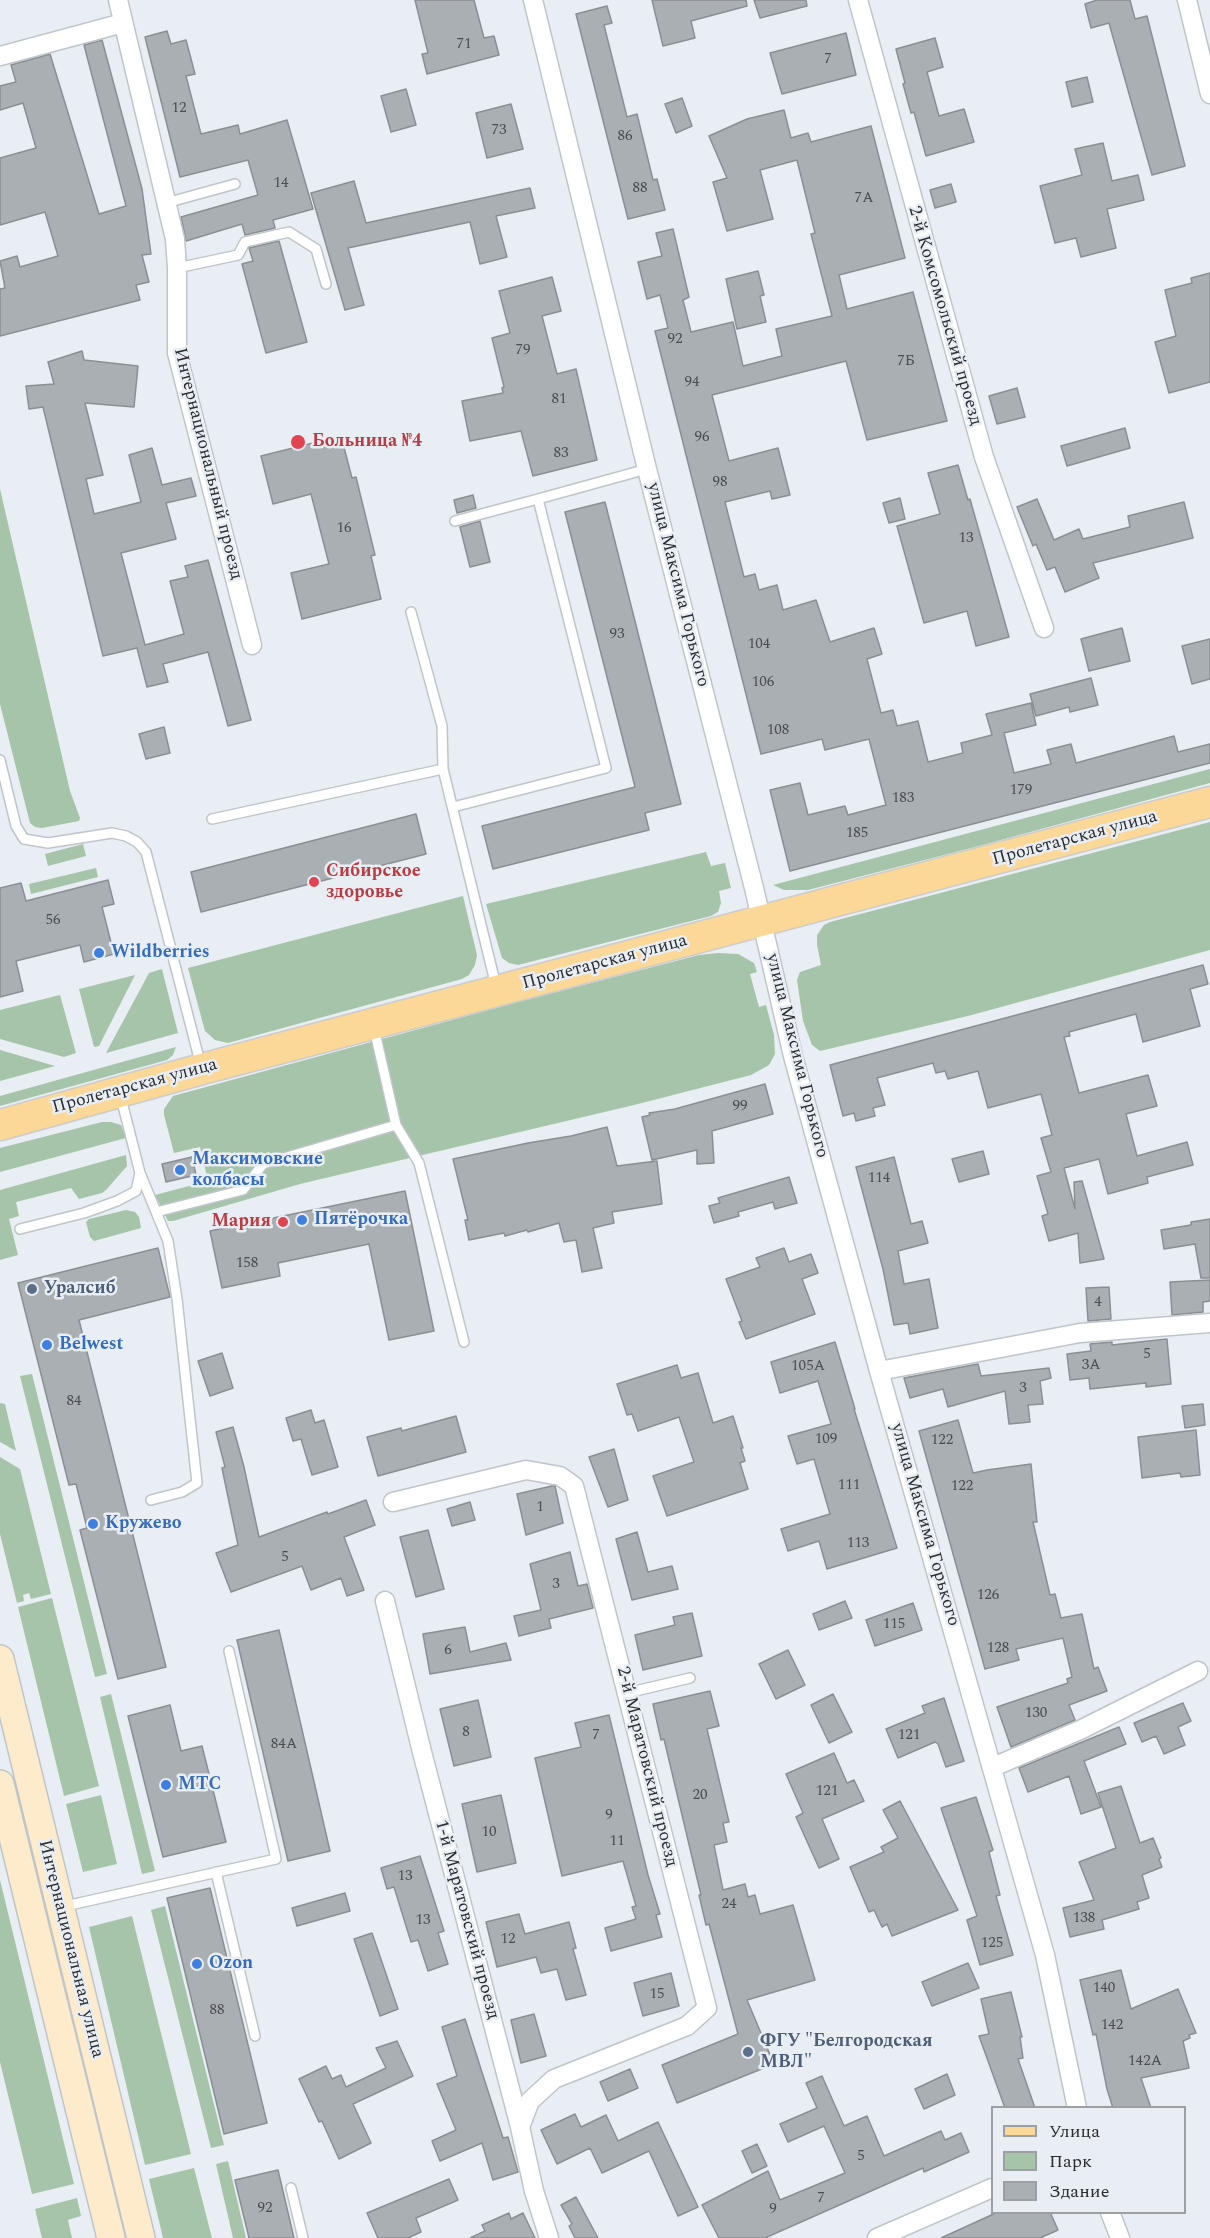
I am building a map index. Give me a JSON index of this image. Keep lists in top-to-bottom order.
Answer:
{
  "streets": {
    "main road": ["Пролетарская улица", "Интернациональная улица"],
    "street": [
      "2-й Комсомольский проезд",
      "Интернациональный проезд",
      "улица Максима Горького",
      "2-й Маратовский проезд",
      "1-й Маратовский проезд"
    ]
  },
  "crossings": [
    ["улица Максима Горького", "Пролетарская улица"],
    ["2-й Маратовский проезд", "1-й Маратовский проезд"]
  ],
  "places": [
    "Больница №4",
    "Сибирское здоровье",
    "Wildberries",
    "Максимовские колбасы",
    "Пятёрочка",
    "Мария",
    "Уралсиб",
    "Belwest",
    "Кружево",
    "МТС",
    "Ozon",
    "ФГУ \"Белгородская МВЛ\""
  ],
  "house_numbers": [
    "71",
    "7",
    "12",
    "73",
    "86",
    "14",
    "88",
    "7А",
    "92",
    "79",
    "7Б",
    "94",
    "81",
    "96",
    "83",
    "98",
    "16",
    "13",
    "93",
    "104",
    "106",
    "108",
    "179",
    "183",
    "185",
    "56",
    "99",
    "114",
    "158",
    "4",
    "5",
    "3А",
    "105А",
    "3",
    "84",
    "109",
    "122",
    "111",
    "122",
    "1",
    "113",
    "5",
    "3",
    "126",
    "115",
    "128",
    "6",
    "130",
    "8",
    "7",
    "121",
    "84А",
    "121",
    "20",
    "9",
    "10",
    "11",
    "13",
    "24",
    "138",
    "13",
    "12",
    "125",
    "140",
    "15",
    "88",
    "142",
    "142А",
    "5",
    "7",
    "92",
    "9"
  ],
  "legend": ["Улица", "Парк", "Здание"]
}
